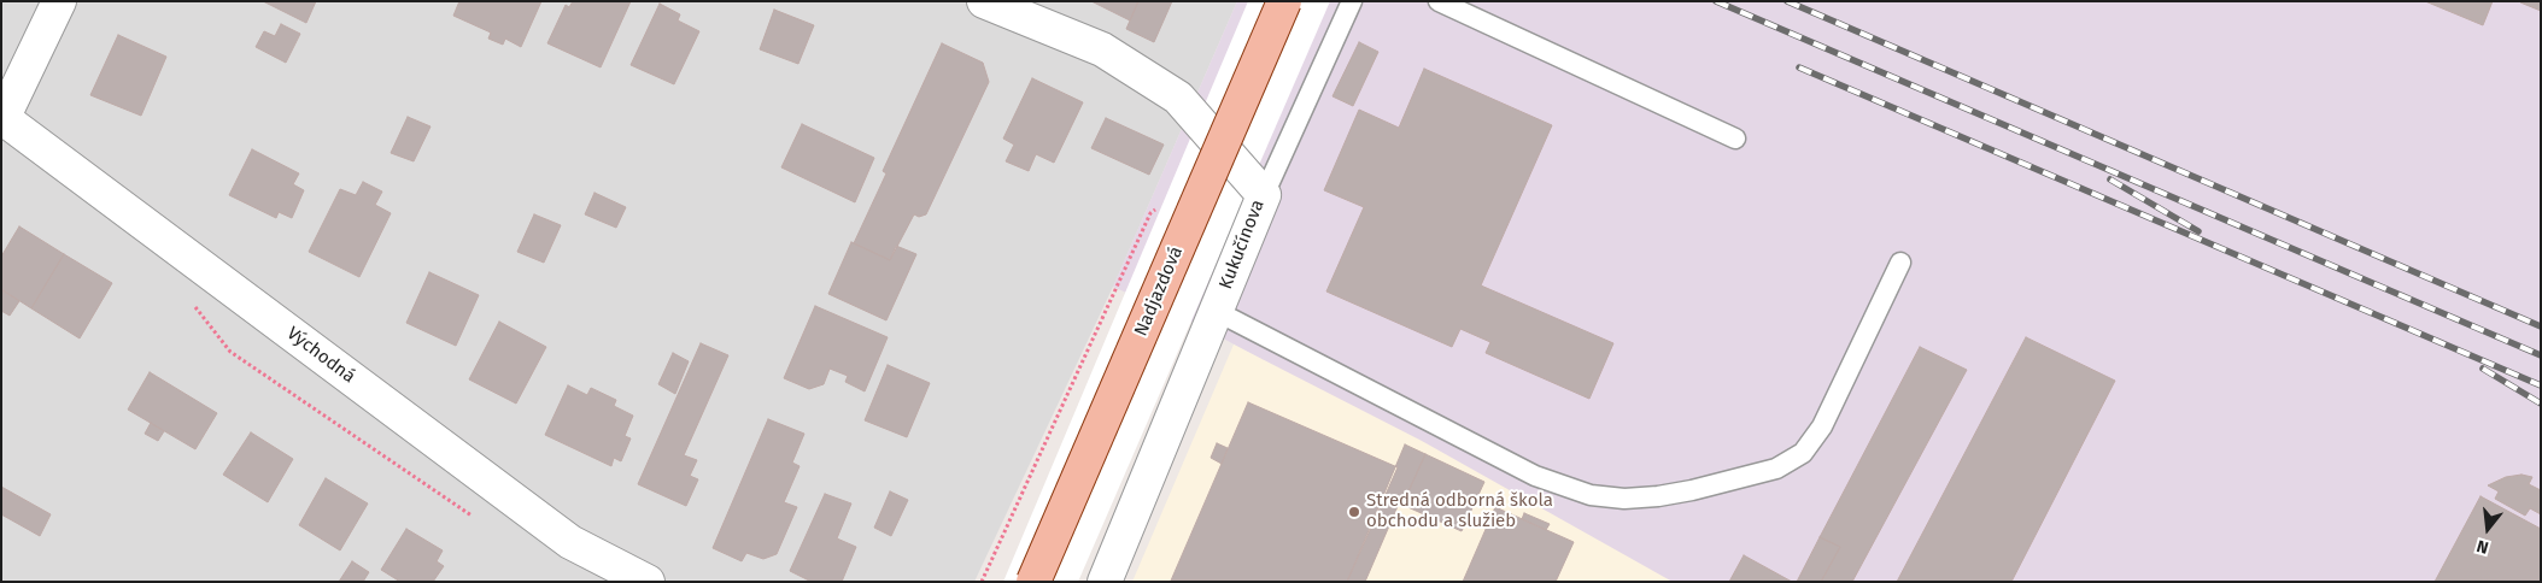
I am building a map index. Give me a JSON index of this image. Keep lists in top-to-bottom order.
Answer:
{
  "streets": {
    "main road": ["Nadjazdová"],
    "street": ["Kukučínova", "Východná"]
  },
  "places": ["Stredná odborná škola obchodu a služieb"],
  "north": "bottom"
}
